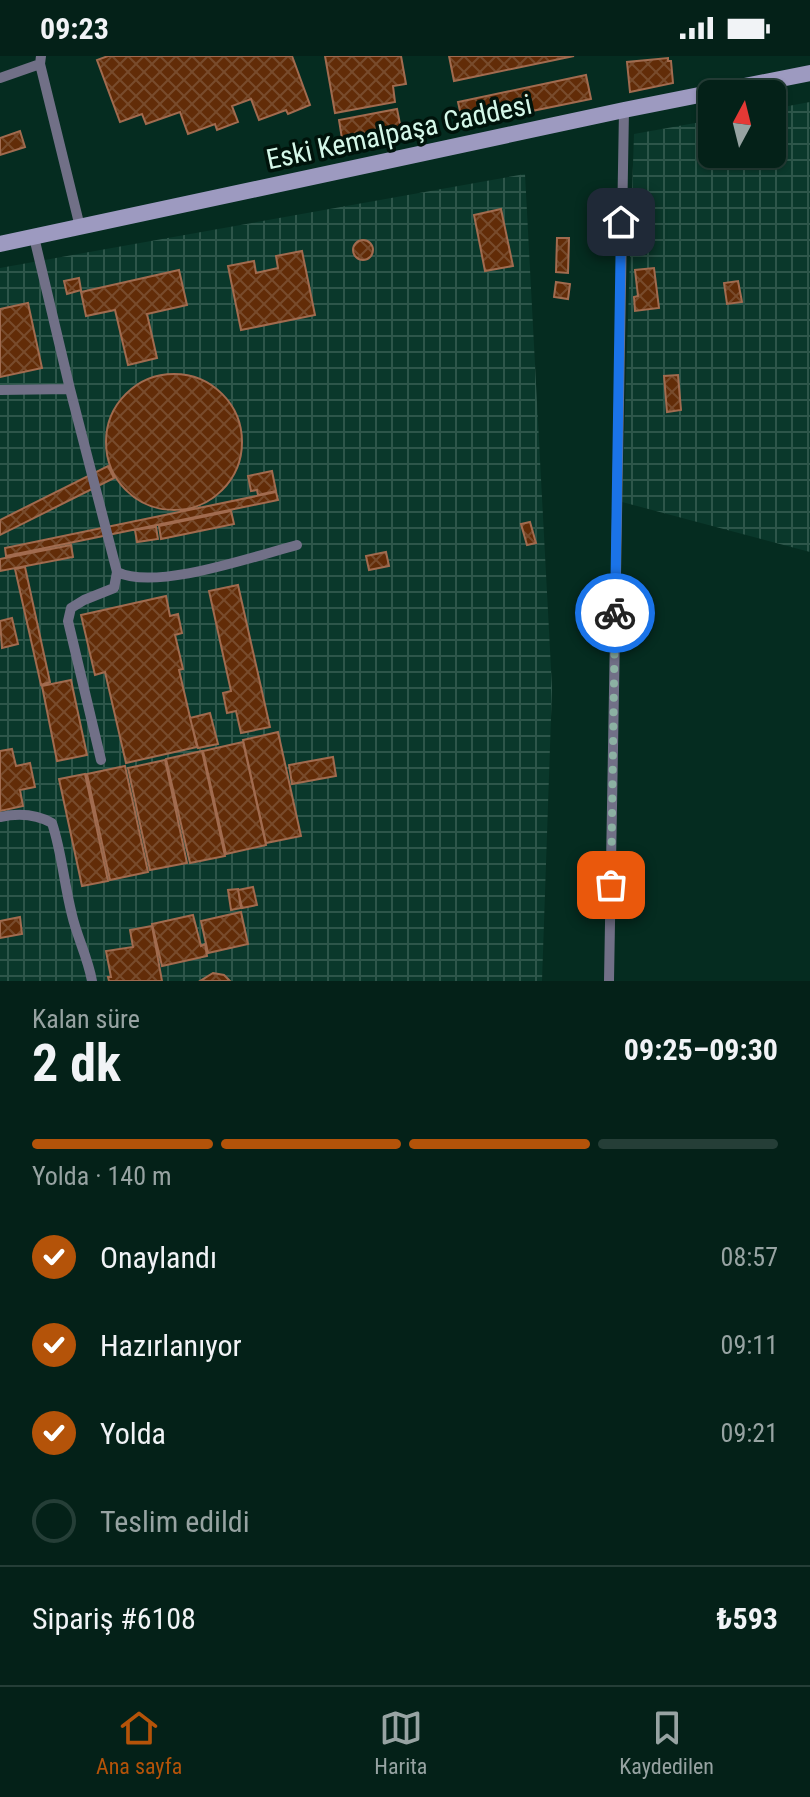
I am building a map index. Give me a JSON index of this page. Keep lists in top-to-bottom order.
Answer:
{
  "streets": {
    "street": ["Eski Kemalpaşa Caddesi"]
  },
  "north": "top",
  "page": {
    "status": "09:23",
    "heading": ["2 dk", "Kalan süre", "09:25–09:30"],
    "panel": ["Sipariş #6108", "₺593"],
    "bar": "Yolda · 140 m",
    "list": [
      ["Onaylandı", "08:57"],
      ["Hazırlanıyor", "09:11"],
      ["Yolda", "09:21"],
      "Teslim edildi"
    ],
    "tabs": ["Ana sayfa", "Harita", "Kaydedilen"]
  }
}
